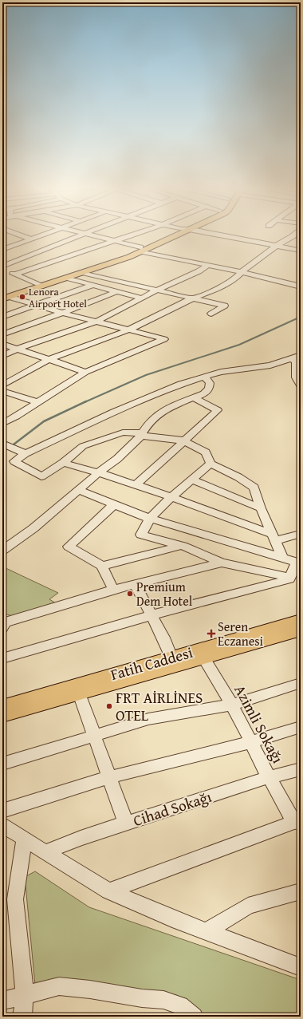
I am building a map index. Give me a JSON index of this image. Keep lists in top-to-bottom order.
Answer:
{
  "streets": {
    "main road": ["Fatih Caddesi"],
    "street": ["Azimli Sokağı", "Cihad Sokağı"]
  },
  "crossings": [
    ["Fatih Caddesi", "Azimli Sokağı"],
    ["Azimli Sokağı", "Cihad Sokağı"]
  ],
  "places": {
    "other": ["Lenora Airport Hotel", "Premium Dem Hotel", "FRT AİRLİNES OTEL"],
    "health": ["Seren Eczanesi"]
  }
}
